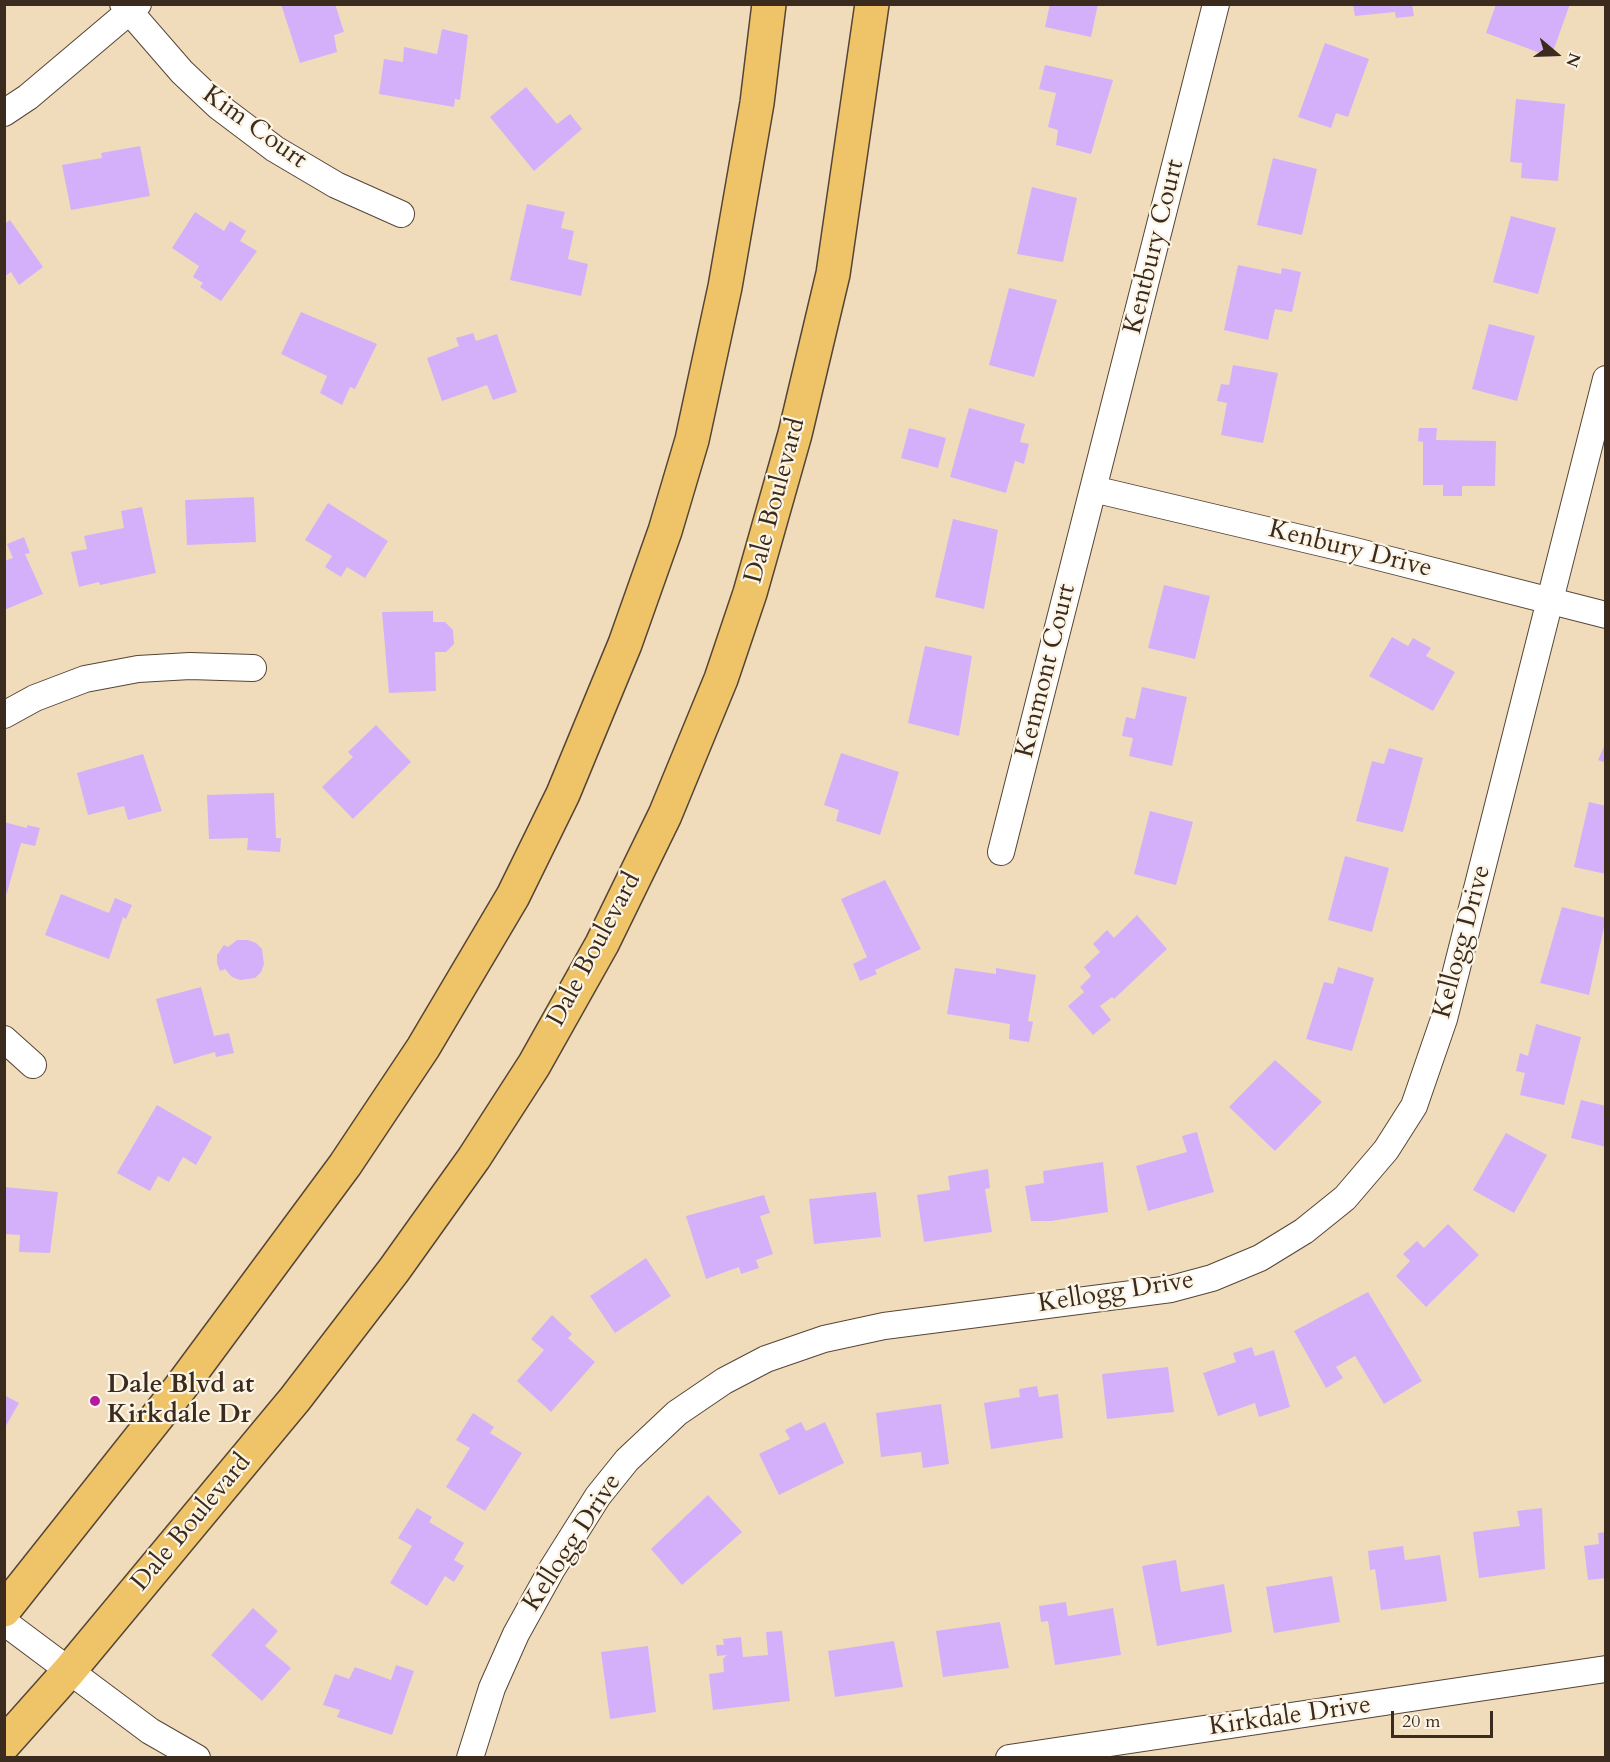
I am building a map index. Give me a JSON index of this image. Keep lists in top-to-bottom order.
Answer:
{
  "streets": {
    "main road": ["Dale Boulevard"],
    "street": [
      "Kim Court",
      "Kentbury Court",
      "Kenbury Drive",
      "Kenmont Court",
      "Kellogg Drive",
      "Kirkdale Drive"
    ]
  },
  "crossings": [
    ["Kentbury Court", "Kenbury Drive"],
    ["Kentbury Court", "Kenmont Court"],
    ["Kenbury Drive", "Kenmont Court"],
    ["Kenbury Drive", "Kellogg Drive"]
  ],
  "places": ["Dale Blvd at Kirkdale Dr"],
  "scale_bar": "20 m",
  "north": "right"
}
